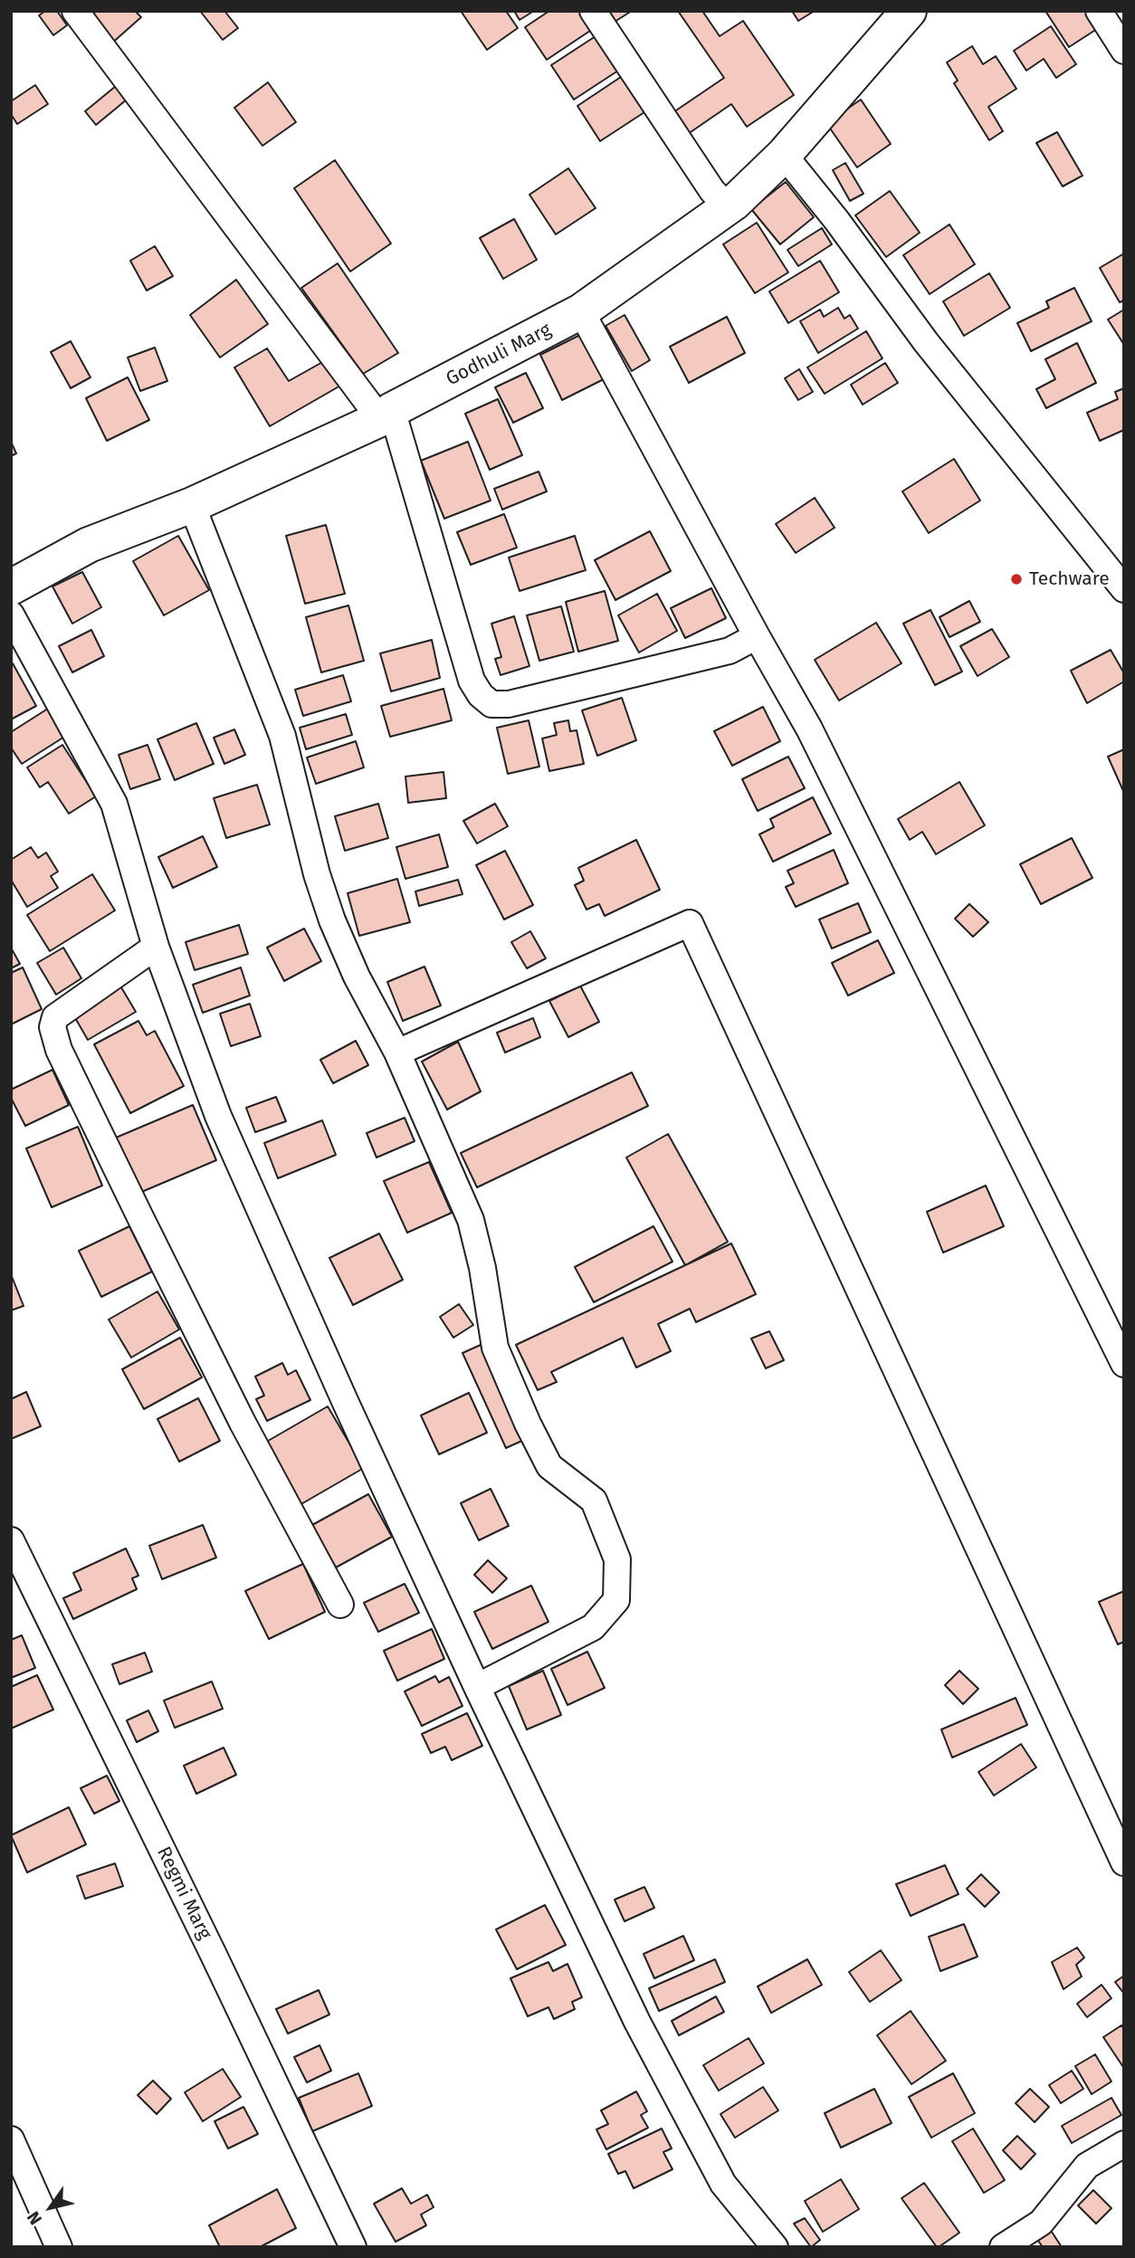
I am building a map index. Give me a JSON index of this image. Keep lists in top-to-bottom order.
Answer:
{
  "streets": {
    "main road": ["Godhuli Marg"],
    "street": ["Regmi Marg"]
  },
  "places": ["Techware"],
  "north": "bottom left"
}
